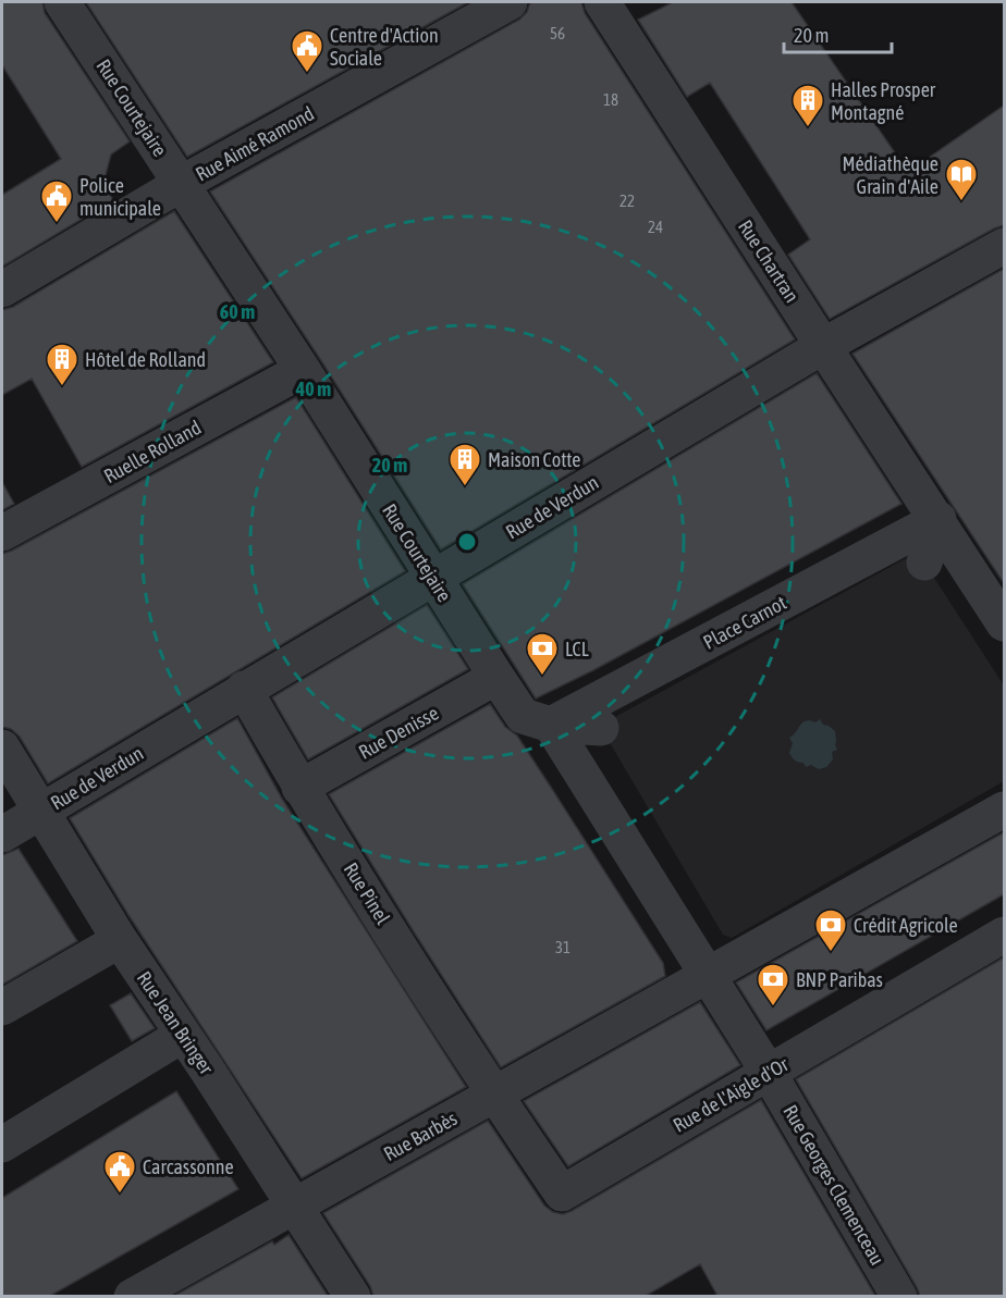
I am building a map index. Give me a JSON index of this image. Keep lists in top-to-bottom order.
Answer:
{
  "streets": {
    "street": [
      "Rue Courtejaire",
      "Rue Aimé Ramond",
      "Rue Chartran",
      "Ruelle Rolland",
      "Rue de Verdun",
      "Place Carnot",
      "Rue Denisse",
      "Rue Pinel",
      "Rue Jean Bringer",
      "Rue de l'Aigle d'Or",
      "Rue Barbès",
      "Rue Georges Clemenceau"
    ]
  },
  "crossings": [
    ["Rue Courtejaire", "Rue Aimé Ramond"],
    ["Rue Courtejaire", "Ruelle Rolland"],
    ["Rue Courtejaire", "Rue de Verdun"],
    ["Rue Courtejaire", "Place Carnot"],
    ["Rue Courtejaire", "Rue Denisse"],
    ["Rue Chartran", "Rue de Verdun"],
    ["Rue Chartran", "Place Carnot"],
    ["Rue de Verdun", "Rue Pinel"],
    ["Rue de Verdun", "Rue Jean Bringer"],
    ["Rue Denisse", "Rue Pinel"],
    ["Rue Pinel", "Rue de l'Aigle d'Or"],
    ["Rue Pinel", "Rue Barbès"],
    ["Rue Jean Bringer", "Rue Barbès"],
    ["Rue de l'Aigle d'Or", "Rue Barbès"],
    ["Rue de l'Aigle d'Or", "Rue Georges Clemenceau"],
    ["Rue Barbès", "Rue Georges Clemenceau"]
  ],
  "places": {
    "public building": ["Centre d'Action Sociale", "Police municipale", "Carcassonne"],
    "building": ["Halles Prosper Montagné", "Hôtel de Rolland", "Maison Cotte"],
    "library": ["Médiathèque Grain d'Aile"],
    "bank": ["LCL", "Crédit Agricole", "BNP Paribas"]
  },
  "house_numbers": [
    "56",
    "18",
    "22",
    "24",
    "31"
  ],
  "scale_bar": "20 m",
  "rings": ["60 m", "40 m", "20 m"]
}
